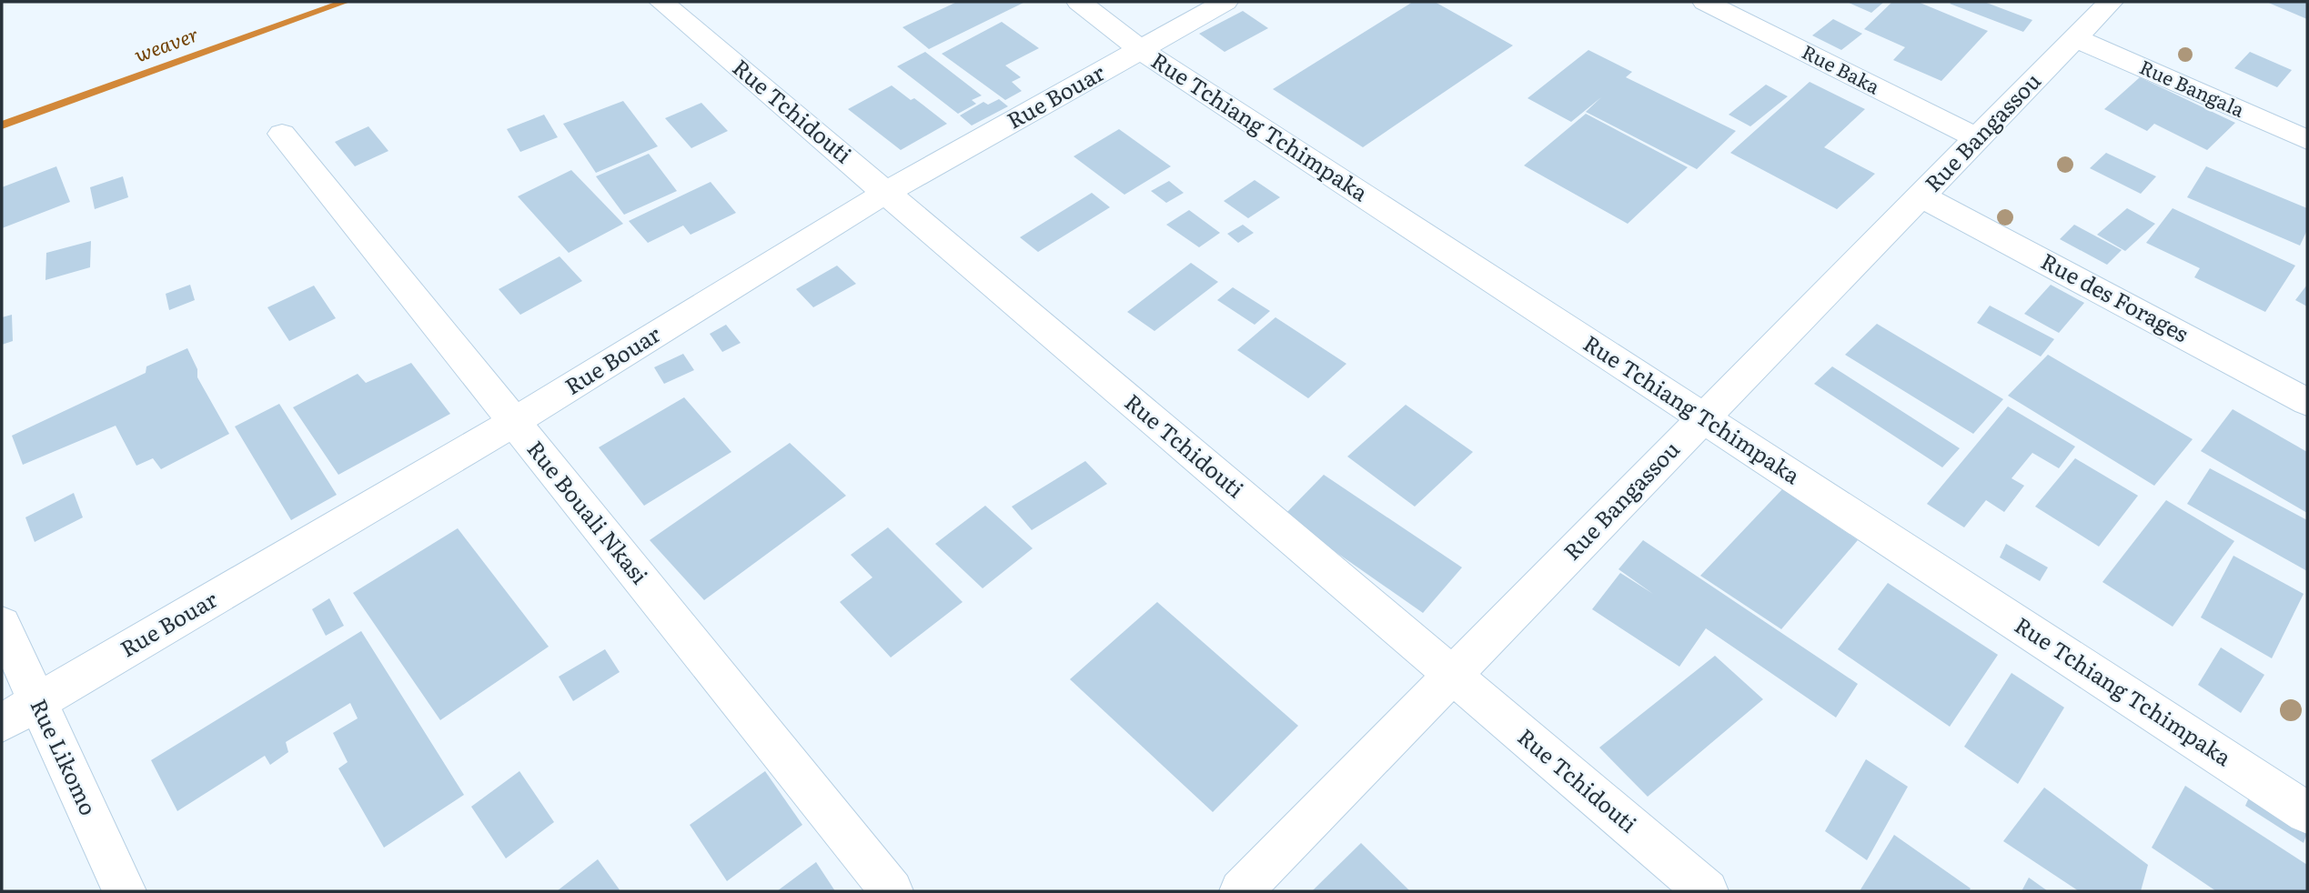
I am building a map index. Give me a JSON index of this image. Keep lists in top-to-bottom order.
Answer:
{
  "streets": {
    "street": [
      "Rue Baka",
      "Rue Bangala",
      "Rue Bouar",
      "Rue Tchidouti",
      "Rue Tchiang Tchimpaka",
      "Rue Bangassou",
      "Rue des Forages",
      "Rue Bouali Nkasi",
      "Rue Likomo"
    ]
  },
  "crossings": [
    ["Rue Baka", "Rue Bangassou"],
    ["Rue Bangala", "Rue Bangassou"],
    ["Rue Bouar", "Rue Tchidouti"],
    ["Rue Bouar", "Rue Tchiang Tchimpaka"],
    ["Rue Bouar", "Rue Bouali Nkasi"],
    ["Rue Bouar", "Rue Likomo"],
    ["Rue Tchidouti", "Rue Bangassou"],
    ["Rue Tchiang Tchimpaka", "Rue Bangassou"],
    ["Rue Bangassou", "Rue des Forages"]
  ],
  "water": ["weaver"]
}
